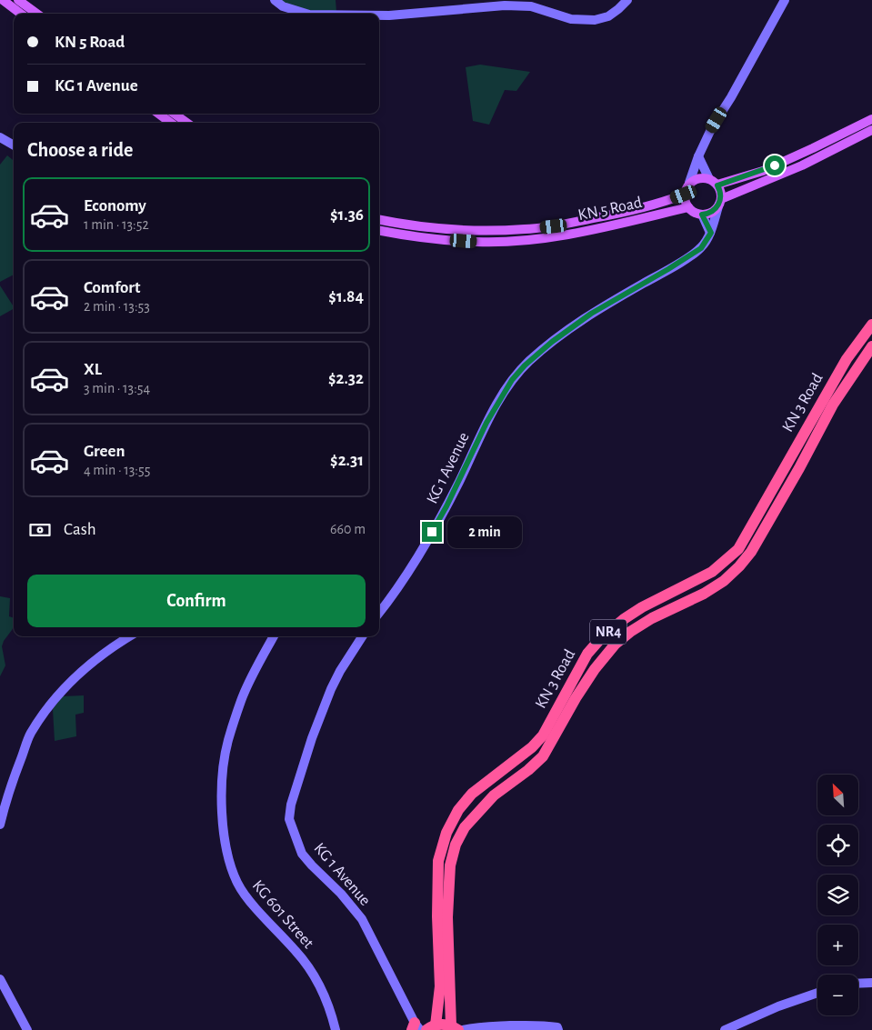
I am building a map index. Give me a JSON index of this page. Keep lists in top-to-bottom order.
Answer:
{
  "streets": {
    "highway": ["KN 3 Road", "NR4"],
    "main road": ["KN 5 Road"],
    "street": ["KG 1 Avenue", "KG 601 Street"]
  },
  "crossings": [
    ["KN 5 Road", "KG 1 Avenue"],
    ["KN 3 Road", "NR4"],
    ["KG 1 Avenue", "NR4"]
  ],
  "north": "top left",
  "page": {
    "banner": ["KN 5 Road", "KG 1 Avenue"],
    "heading": "Choose a ride",
    "list": [
      {
        "name": "Economy",
        "note": "1 min · 13:52",
        "value": "$1.36"
      },
      {
        "name": "Comfort",
        "note": "2 min · 13:53",
        "value": "$1.84"
      },
      {
        "name": "XL",
        "note": "3 min · 13:54",
        "value": "$2.32"
      },
      {
        "name": "Green",
        "note": "4 min · 13:55",
        "value": "$2.31"
      }
    ],
    "pay": ["Cash", "660 m"],
    "bubble": "2 min",
    "buttons": "Confirm",
    "map_buttons": ["+", "−"]
  }
}
